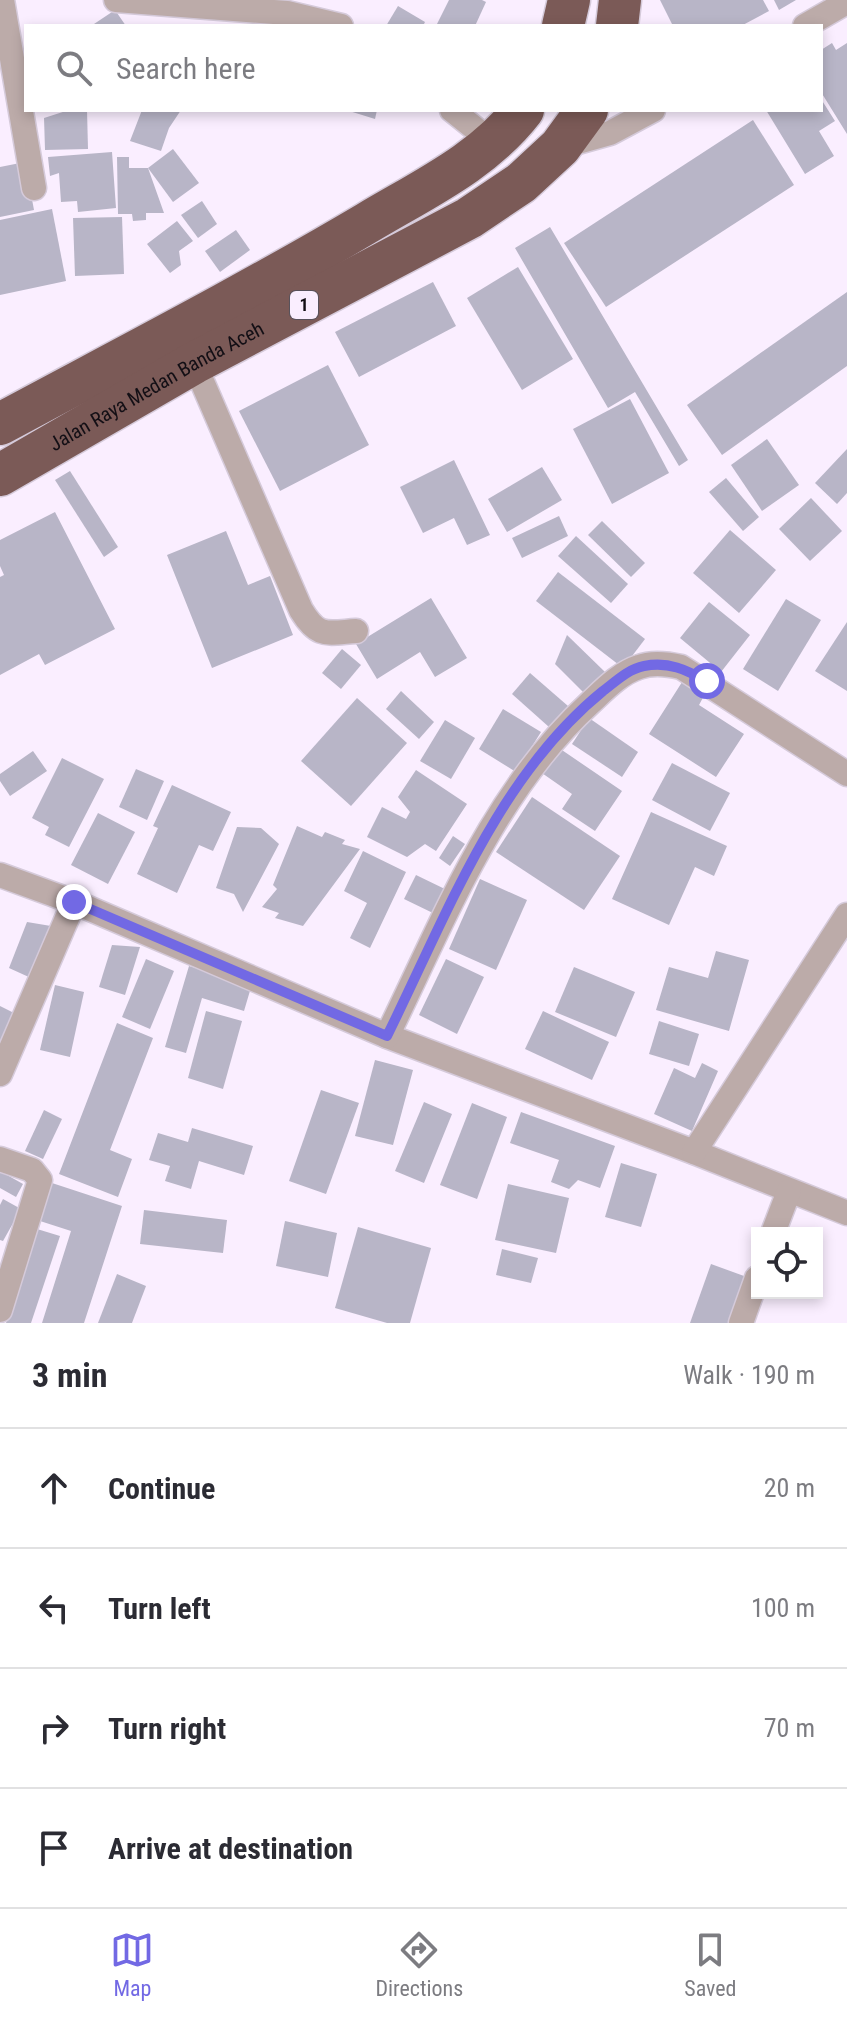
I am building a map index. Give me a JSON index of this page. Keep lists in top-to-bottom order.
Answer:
{
  "streets": {
    "highway": ["1", "Jalan Raya Medan Banda Aceh"]
  },
  "page": {
    "search": "Search here",
    "heading": ["3 min", "Walk · 190 m"],
    "list": [
      ["Continue", "20 m"],
      ["Turn left", "100 m"],
      ["Turn right", "70 m"],
      "Arrive at destination"
    ],
    "nav": ["Map", "Directions", "Saved"]
  }
}
